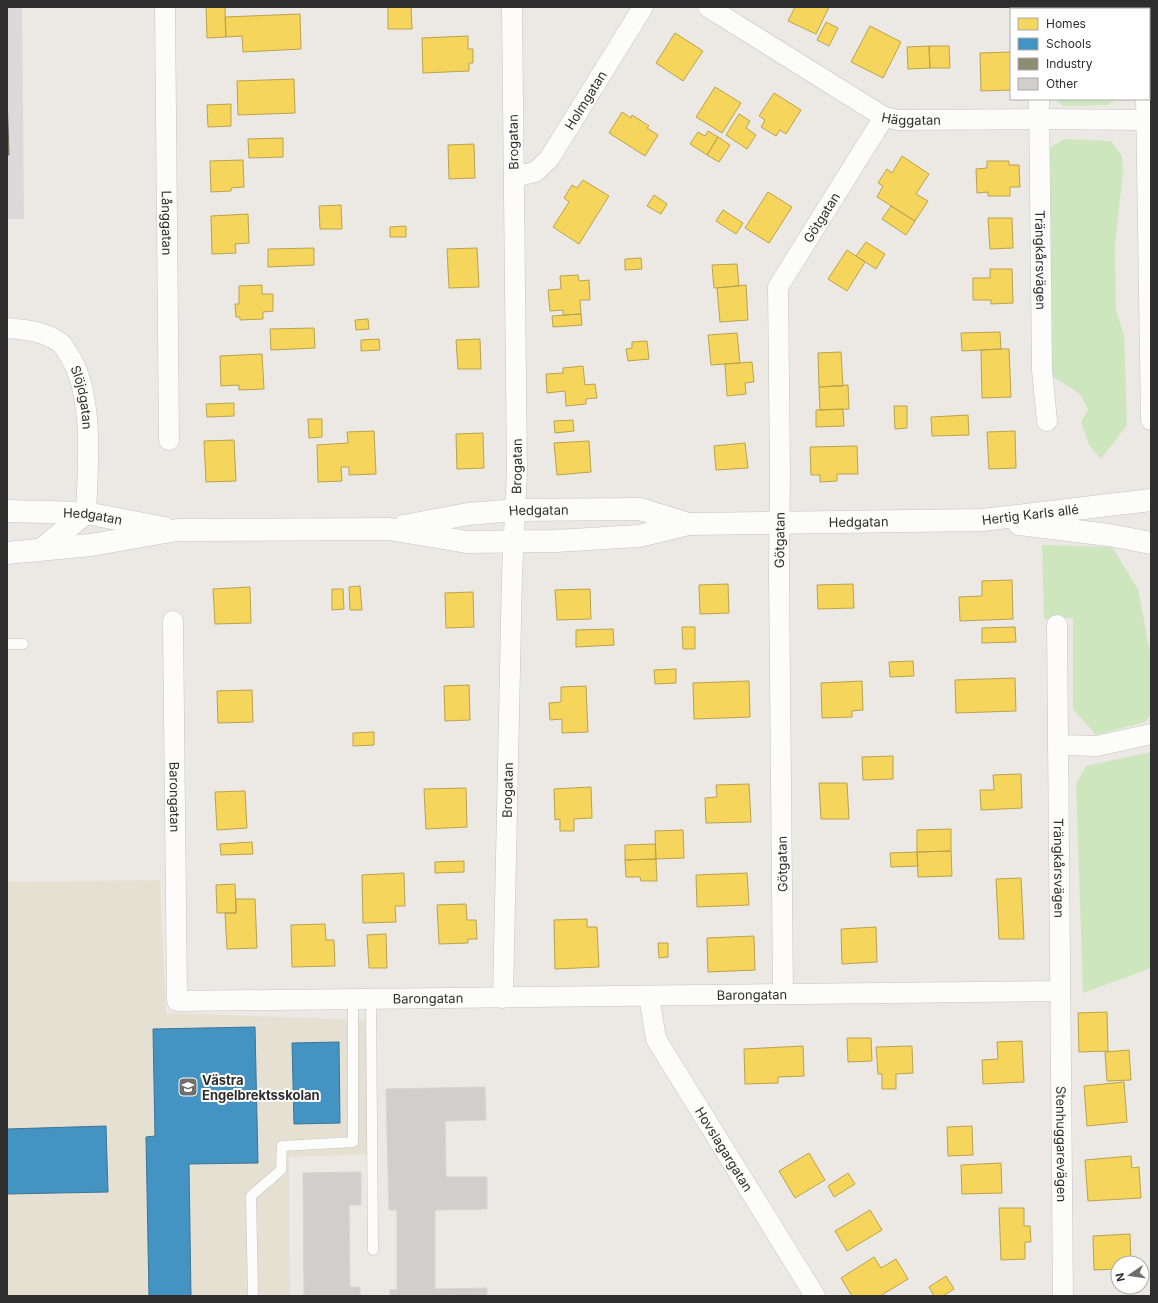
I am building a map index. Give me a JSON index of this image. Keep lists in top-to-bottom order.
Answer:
{
  "streets": {
    "main road": ["Hedgatan", "Hertig Karls allé"],
    "street": [
      "Holmgatan",
      "Häggatan",
      "Brogatan",
      "Götgatan",
      "Långgatan",
      "Trängkårsvägen",
      "Slöjdgatan",
      "Barongatan",
      "Stenhuggarevägen",
      "Hovslagargatan"
    ]
  },
  "crossings": [
    ["Holmgatan", "Brogatan"],
    ["Häggatan", "Götgatan"],
    ["Häggatan", "Trängkårsvägen"],
    ["Brogatan", "Hedgatan"],
    ["Brogatan", "Barongatan"],
    ["Götgatan", "Hedgatan"],
    ["Götgatan", "Barongatan"],
    ["Trängkårsvägen", "Barongatan"],
    ["Trängkårsvägen", "Stenhuggarevägen"],
    ["Slöjdgatan", "Hedgatan"],
    ["Hedgatan", "Hertig Karls allé"],
    ["Barongatan", "Stenhuggarevägen"],
    ["Barongatan", "Hovslagargatan"]
  ],
  "places": {
    "school or university": ["Västra Engelbrektsskolan"]
  },
  "legend": [
    "Homes",
    "Schools",
    "Industry",
    "Other"
  ],
  "north": "left"
}
